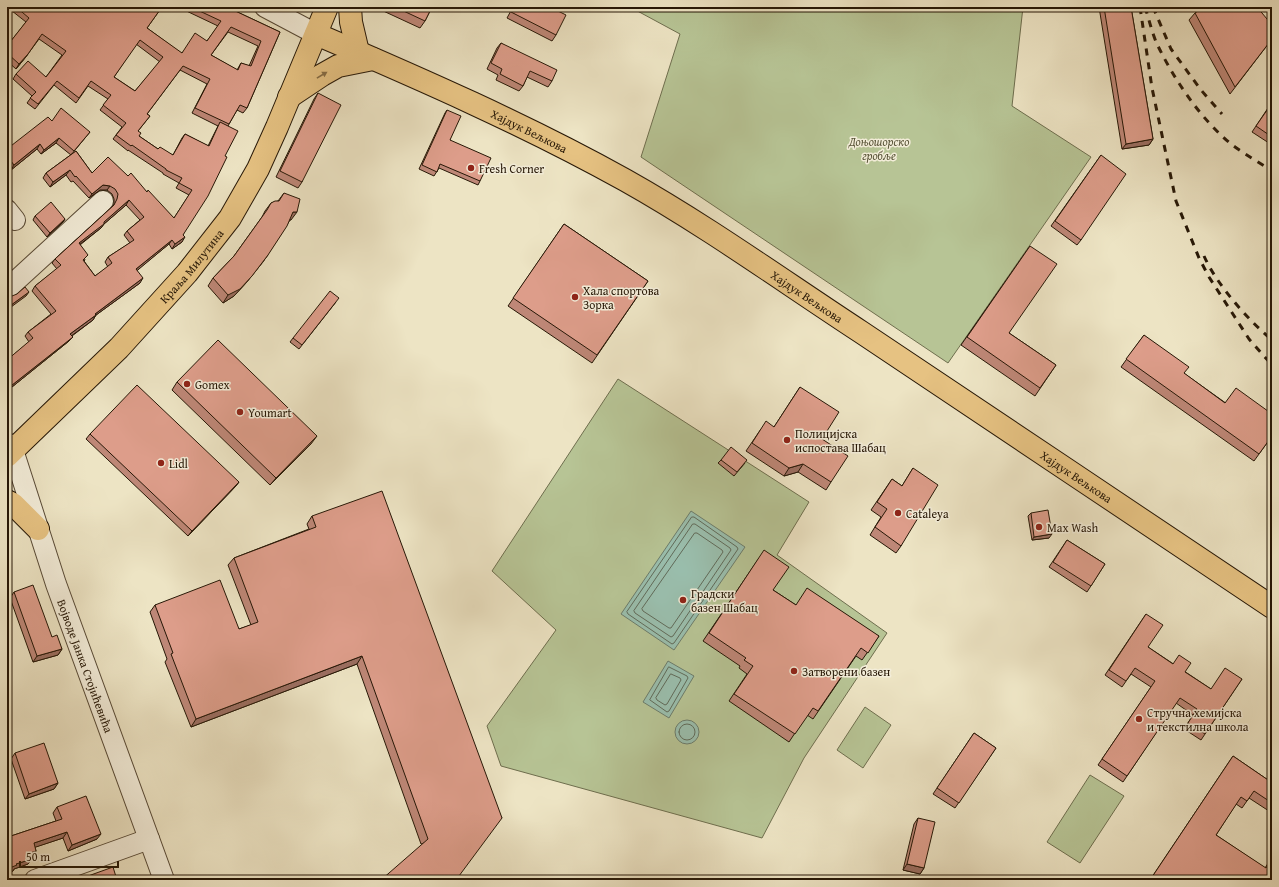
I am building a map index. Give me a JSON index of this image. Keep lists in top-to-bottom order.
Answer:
{
  "streets": {
    "main road": ["Хајдук Вељкова", "Краља Милутина"],
    "street": ["Војводе Јанка Стојићевића"]
  },
  "crossings": [
    ["Хајдук Вељкова", "Краља Милутина"],
    ["Краља Милутина", "Војводе Јанка Стојићевића"]
  ],
  "parks": ["Доњошорско гробље"],
  "places": [
    "Fresh Corner",
    "Хала спортова Зорка",
    "Gomex",
    "Youmart",
    "Полицијска испостава Шабац",
    "Lidl",
    "Cataleya",
    "Max Wash",
    "Градски базен Шабац",
    "Затворени базен",
    "Стручна хемијска и текстилна школа"
  ],
  "scale_bar": "50 m"
}
